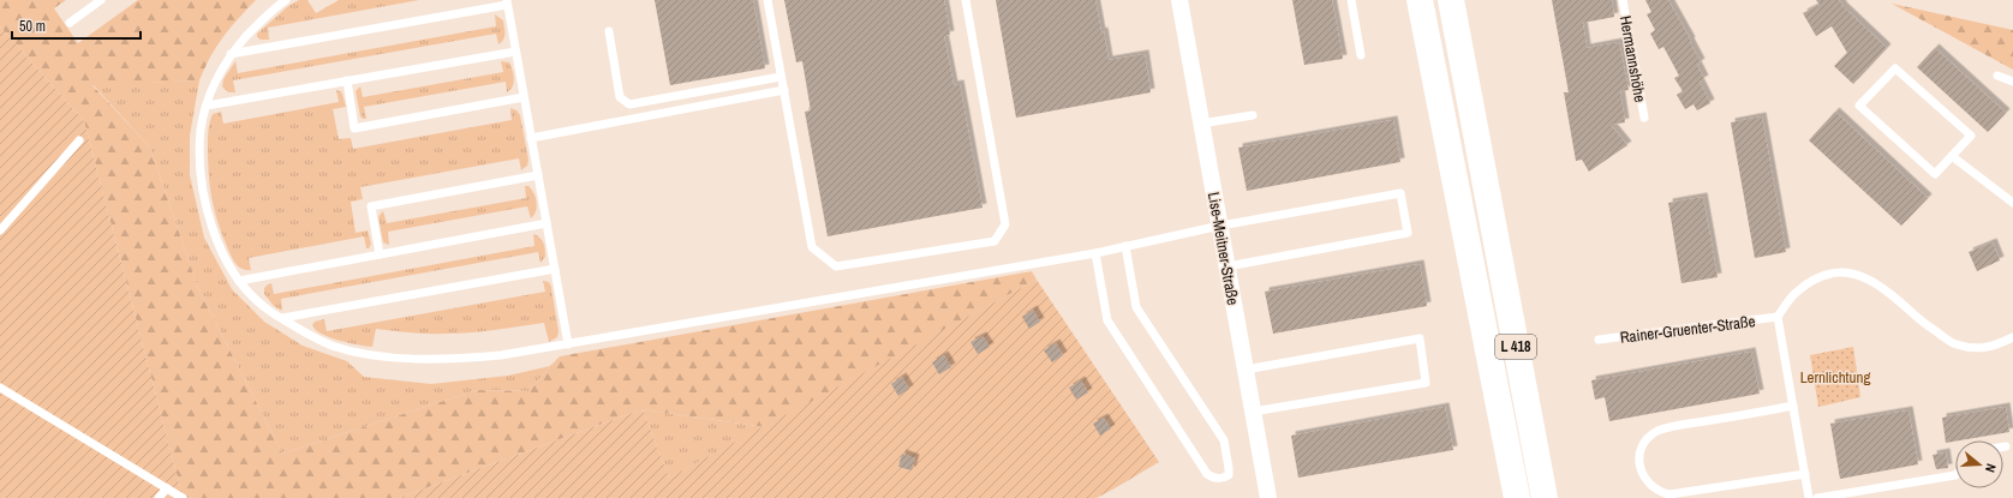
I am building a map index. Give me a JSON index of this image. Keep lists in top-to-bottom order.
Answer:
{
  "streets": {
    "highway": ["L 418"],
    "street": ["Lise-Meitner-Straße"],
    "lane": ["Hermannshöhe", "Rainer-Gruenter-Straße"]
  },
  "parks": ["Lernlichtung"],
  "scale_bar": "50 m",
  "north": "right"
}
